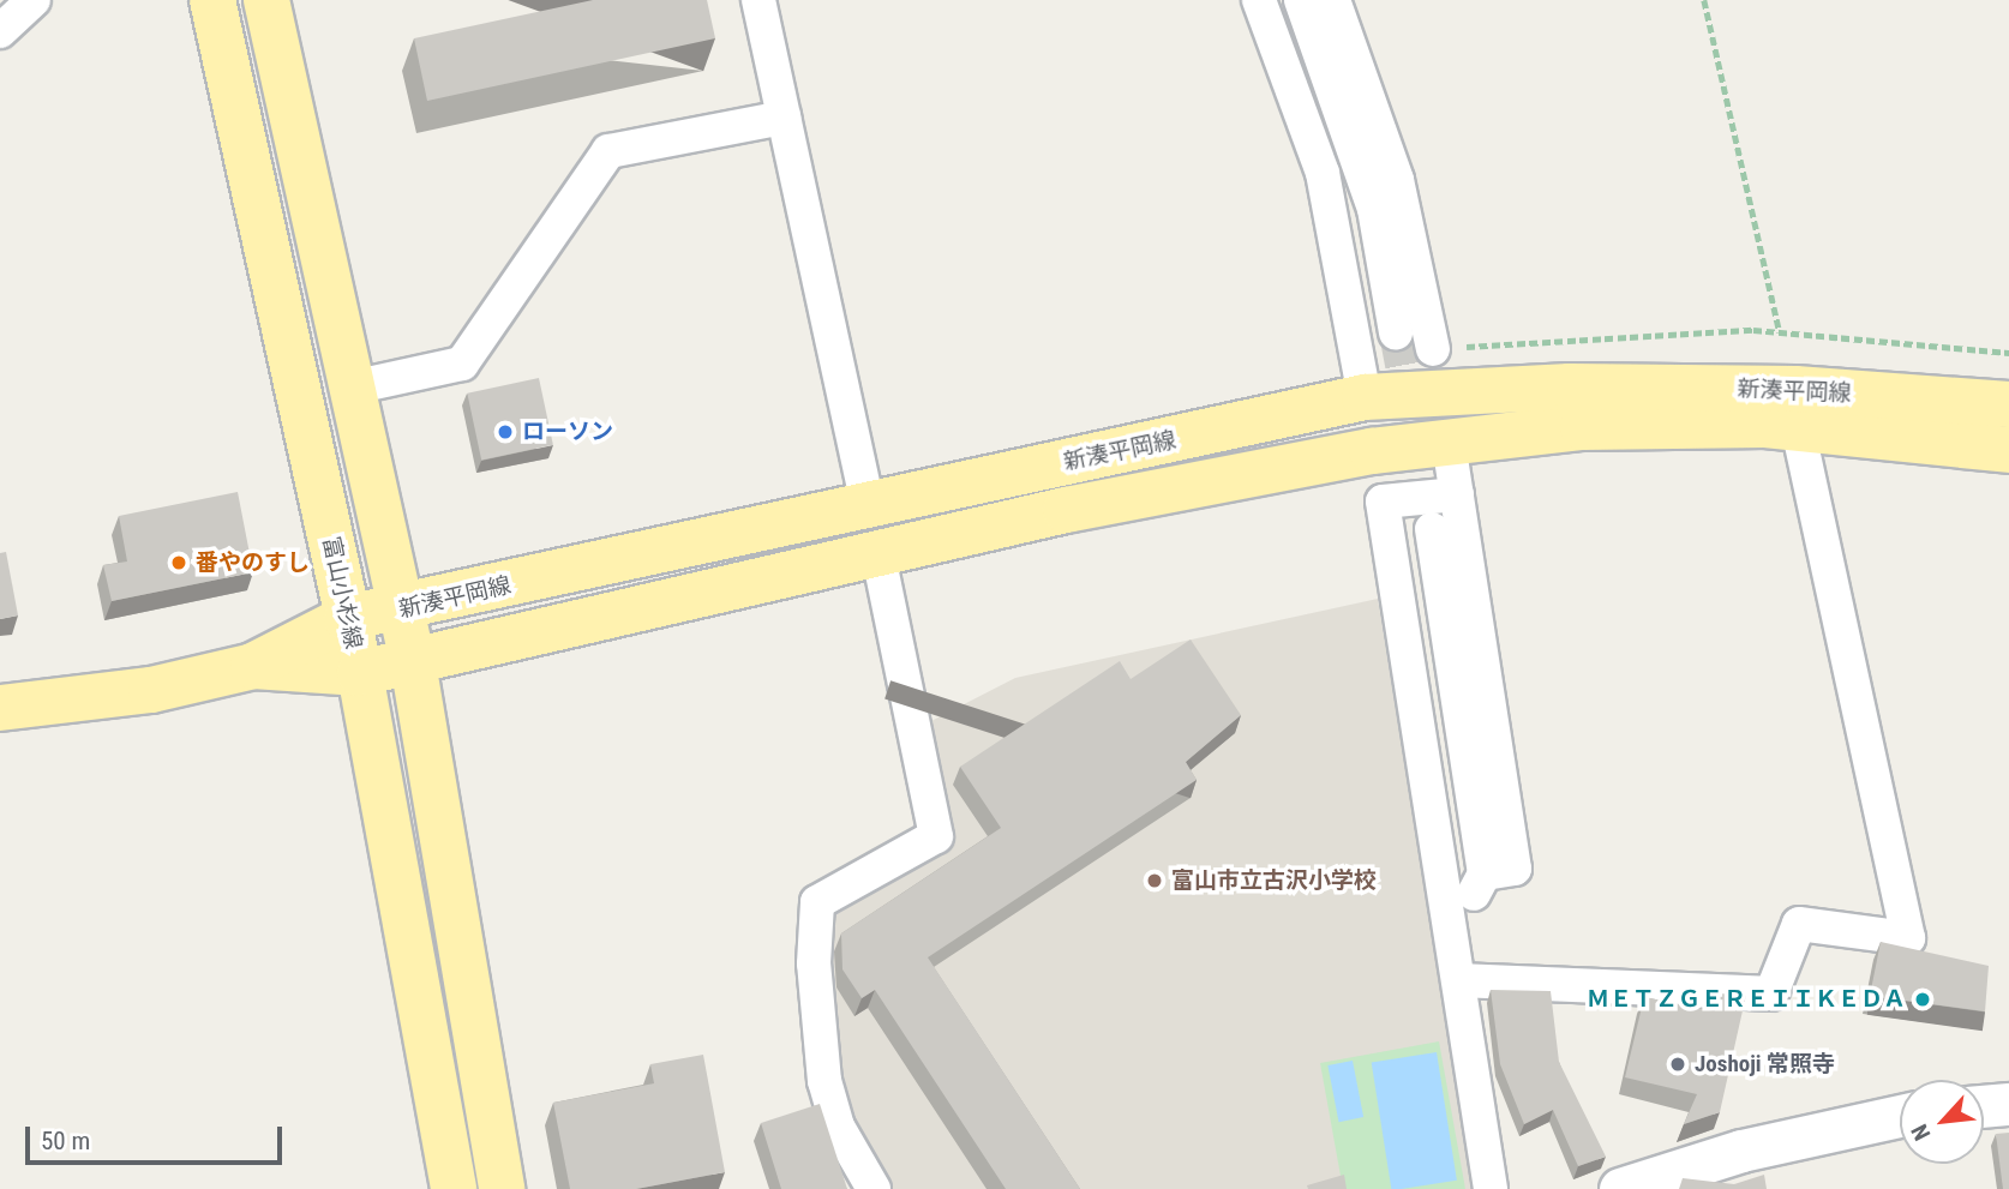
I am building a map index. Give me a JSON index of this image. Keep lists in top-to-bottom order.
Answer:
{
  "streets": {
    "main road": ["新湊平岡線", "富山小杉線"]
  },
  "crossings": [
    ["新湊平岡線", "富山小杉線"]
  ],
  "places": [
    "ローソン",
    "番やのすし",
    "富山市立古沢小学校",
    "ＭＥＴＺＧＥＲＥＩＩＫＥＤＡ",
    "Joshoji 常照寺"
  ],
  "scale_bar": "50 m",
  "north": "bottom left"
}
